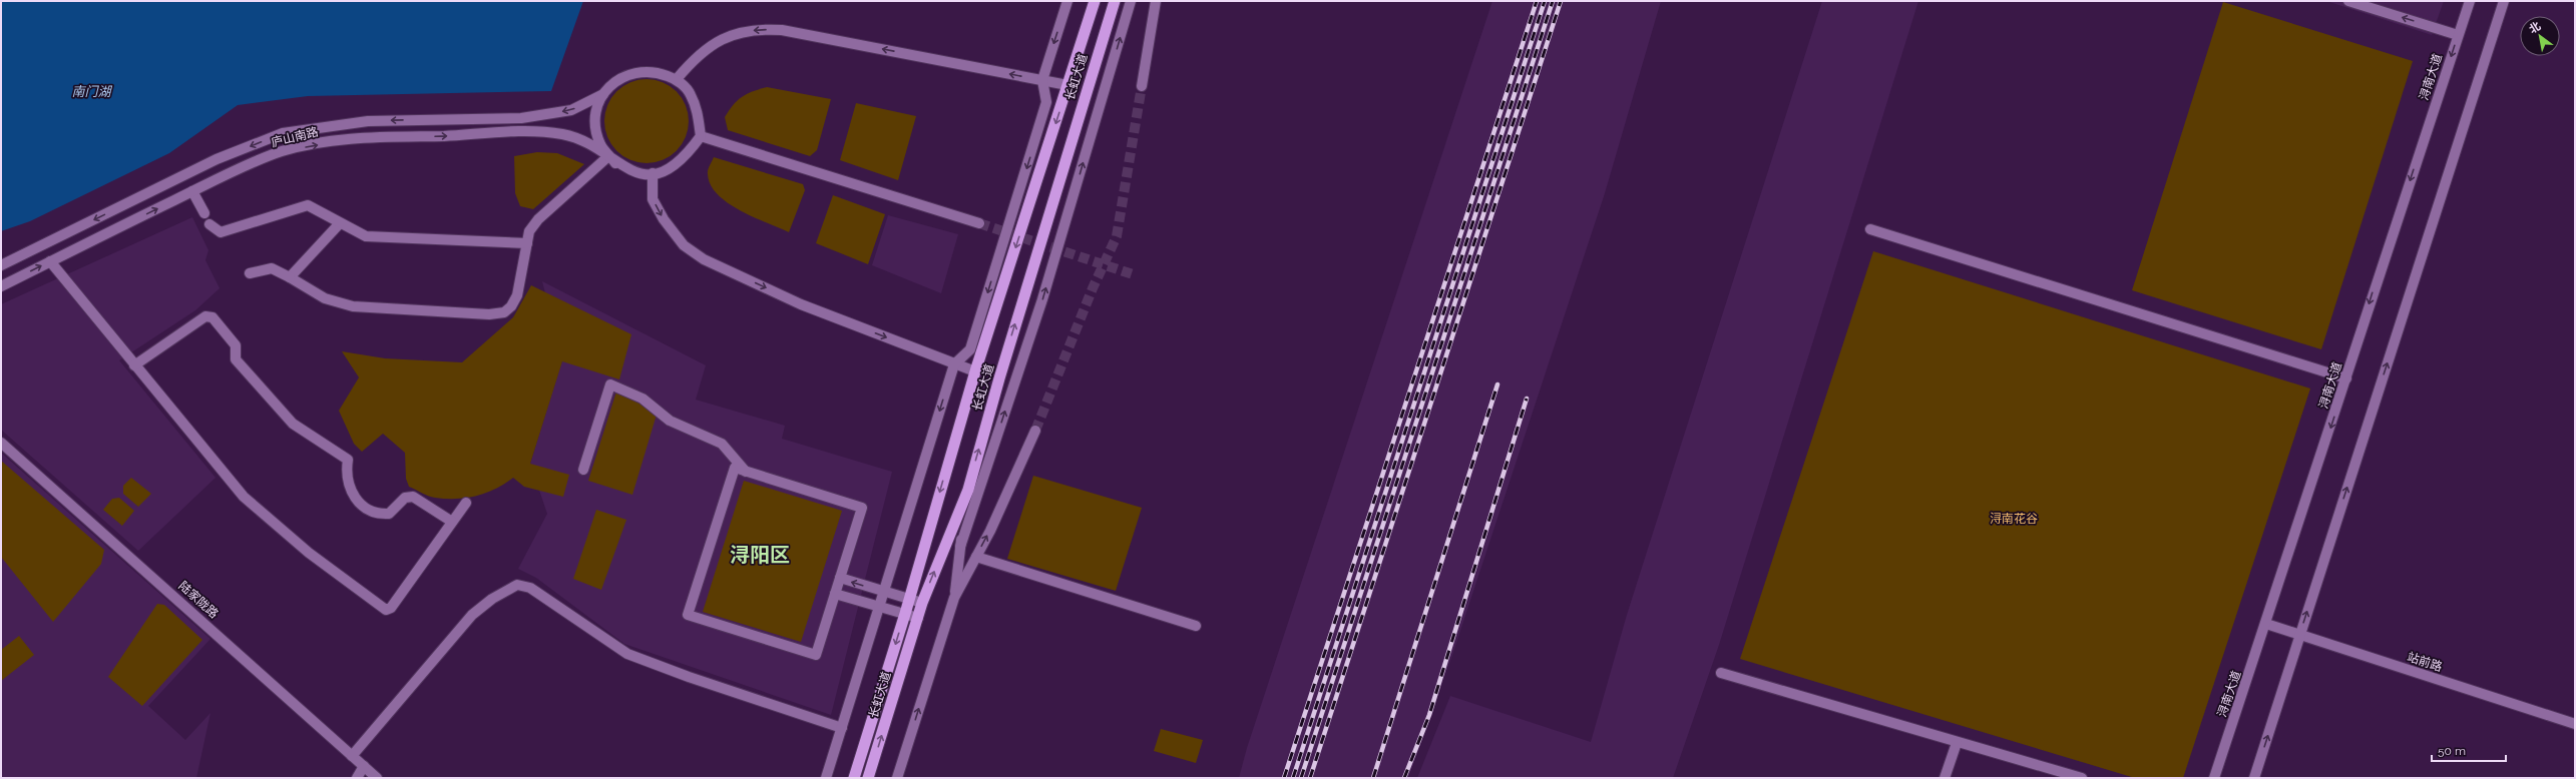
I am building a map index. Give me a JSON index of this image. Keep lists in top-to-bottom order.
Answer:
{
  "streets": {
    "highway": ["长虹大道"],
    "street": [
      "浔南大道",
      "庐山南路",
      "陆家陇路",
      "站前路"
    ]
  },
  "crossings": [
    ["浔南大道", "站前路"]
  ],
  "districts": ["浔阳区"],
  "water": ["南门湖"],
  "parks": ["浔南花谷"],
  "scale_bar": "50 m",
  "north": "top left"
}
